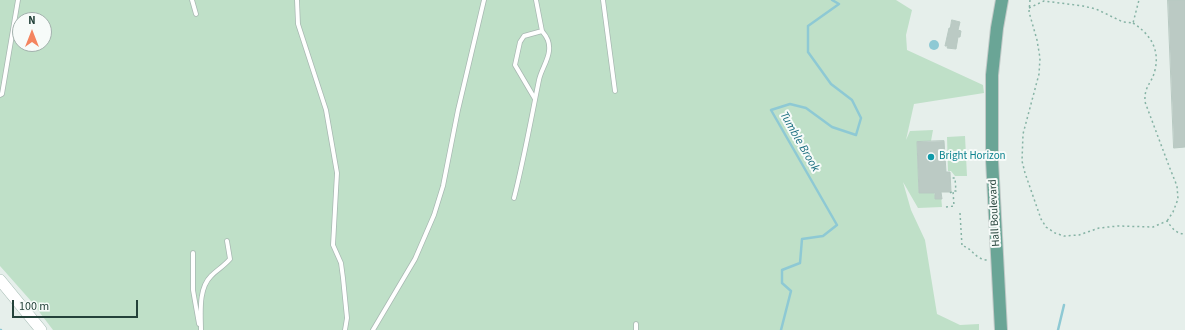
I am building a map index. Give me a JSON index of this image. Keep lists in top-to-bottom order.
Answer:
{
  "streets": {
    "main road": ["Hall Boulevard"]
  },
  "water": ["Tumble Brook"],
  "places": ["Bright Horizon"],
  "scale_bar": "100 m",
  "north": "top"
}
